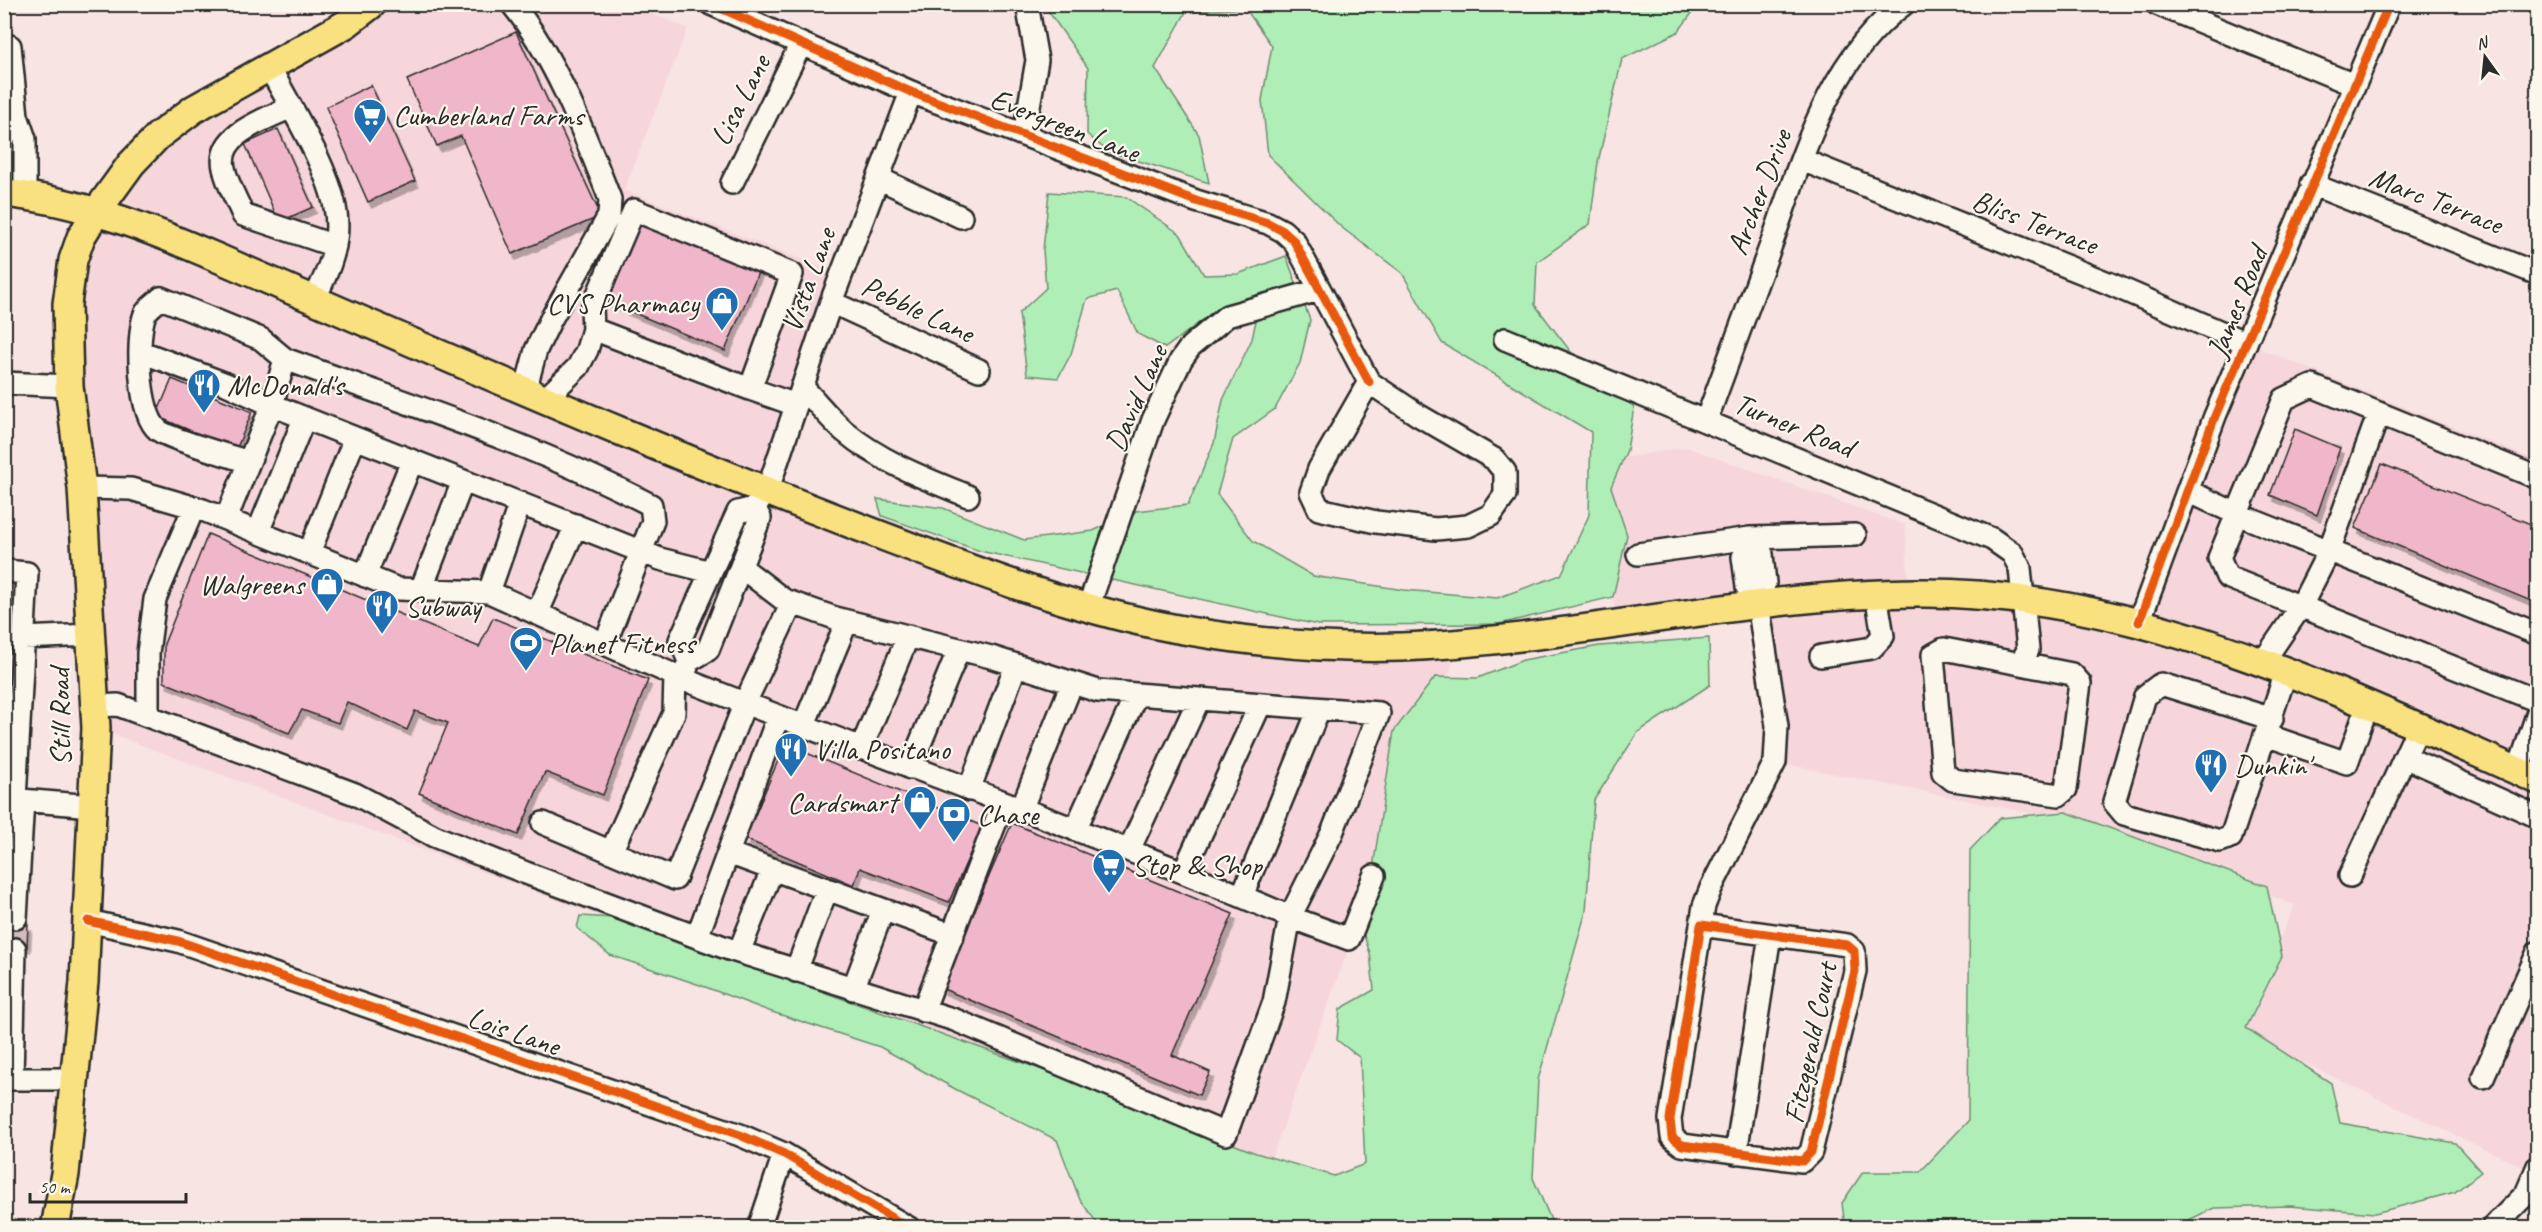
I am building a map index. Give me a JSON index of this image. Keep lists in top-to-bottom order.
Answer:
{
  "streets": {
    "main road": ["Still Road"],
    "street": [
      "Lisa Lane",
      "Evergreen Lane",
      "Archer Drive",
      "Marc Terrace",
      "Bliss Terrace",
      "Vista Lane",
      "James Road",
      "Pebble Lane",
      "David Lane",
      "Turner Road",
      "Lois Lane",
      "Fitzgerald Court"
    ]
  },
  "crossings": [
    ["Lisa Lane", "Evergreen Lane"],
    ["Evergreen Lane", "Vista Lane"],
    ["Evergreen Lane", "David Lane"],
    ["Archer Drive", "Bliss Terrace"],
    ["Archer Drive", "Turner Road"],
    ["Marc Terrace", "James Road"],
    ["Bliss Terrace", "James Road"],
    ["Vista Lane", "Pebble Lane"],
    ["Still Road", "Lois Lane"]
  ],
  "places": {
    "supermarket": ["Cumberland Farms", "Stop & Shop"],
    "shop": ["CVS Pharmacy", "Walgreens", "Cardsmart"],
    "restaurant": [
      "McDonald's",
      "Subway",
      "Villa Positano",
      "Dunkin'"
    ],
    "sports": ["Planet Fitness"],
    "bank": ["Chase"]
  },
  "scale_bar": "50 m",
  "north": "top"
}
